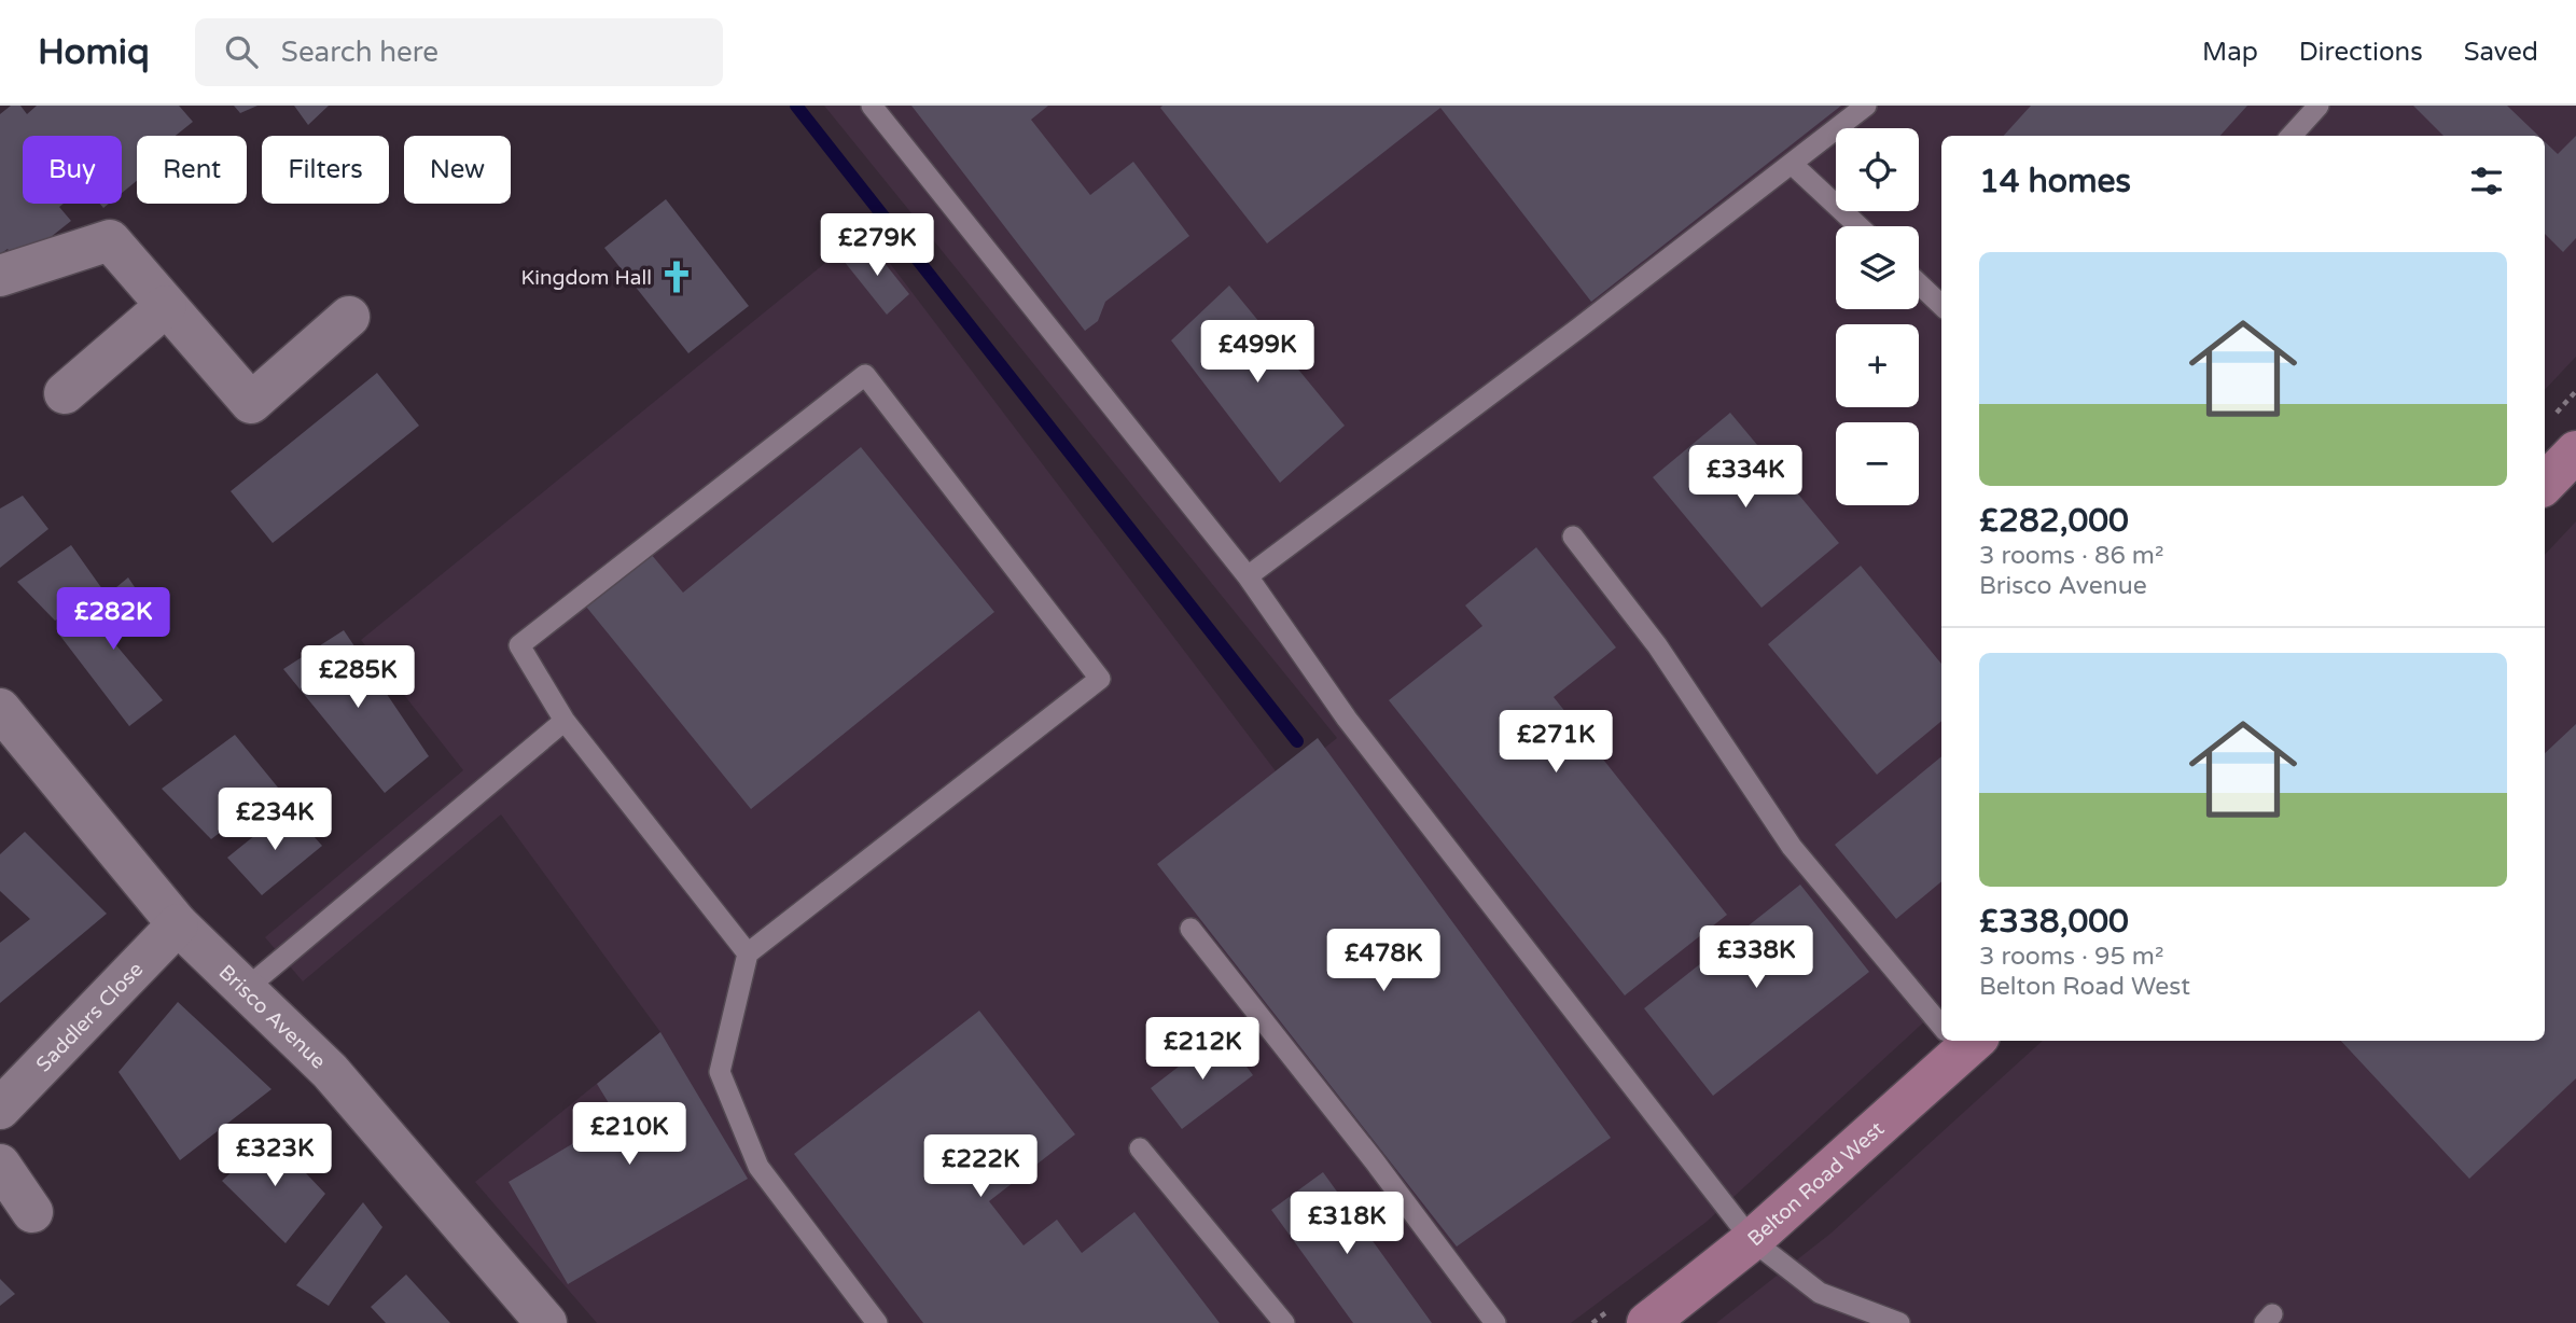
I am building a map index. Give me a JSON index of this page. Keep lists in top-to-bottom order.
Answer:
{
  "streets": {
    "street": ["Brisco Avenue", "Saddlers Close", "Belton Road West"]
  },
  "crossings": [
    ["Brisco Avenue", "Saddlers Close"]
  ],
  "places": {
    "church": ["Kingdom Hall"]
  },
  "page": {
    "header": "Homiq",
    "search": "Search here",
    "nav": ["Map", "Directions", "Saved"],
    "map_buttons": ["+", "−"],
    "chip": [
      "Buy",
      "Rent",
      "Filters",
      "New"
    ],
    "heading": "14 homes",
    "price": [
      "£279K",
      "£499K",
      "£334K",
      "£282K",
      "£285K",
      "£271K",
      "£234K",
      "£338K",
      "£478K",
      "£212K",
      "£210K",
      "£323K",
      "£222K",
      "£318K"
    ],
    "list": [
      {
        "name": "£282,000",
        "note": "3 rooms · 86 m² · Brisco Avenue"
      },
      {
        "name": "£338,000",
        "note": "3 rooms · 95 m² · Belton Road West"
      }
    ]
  }
}
